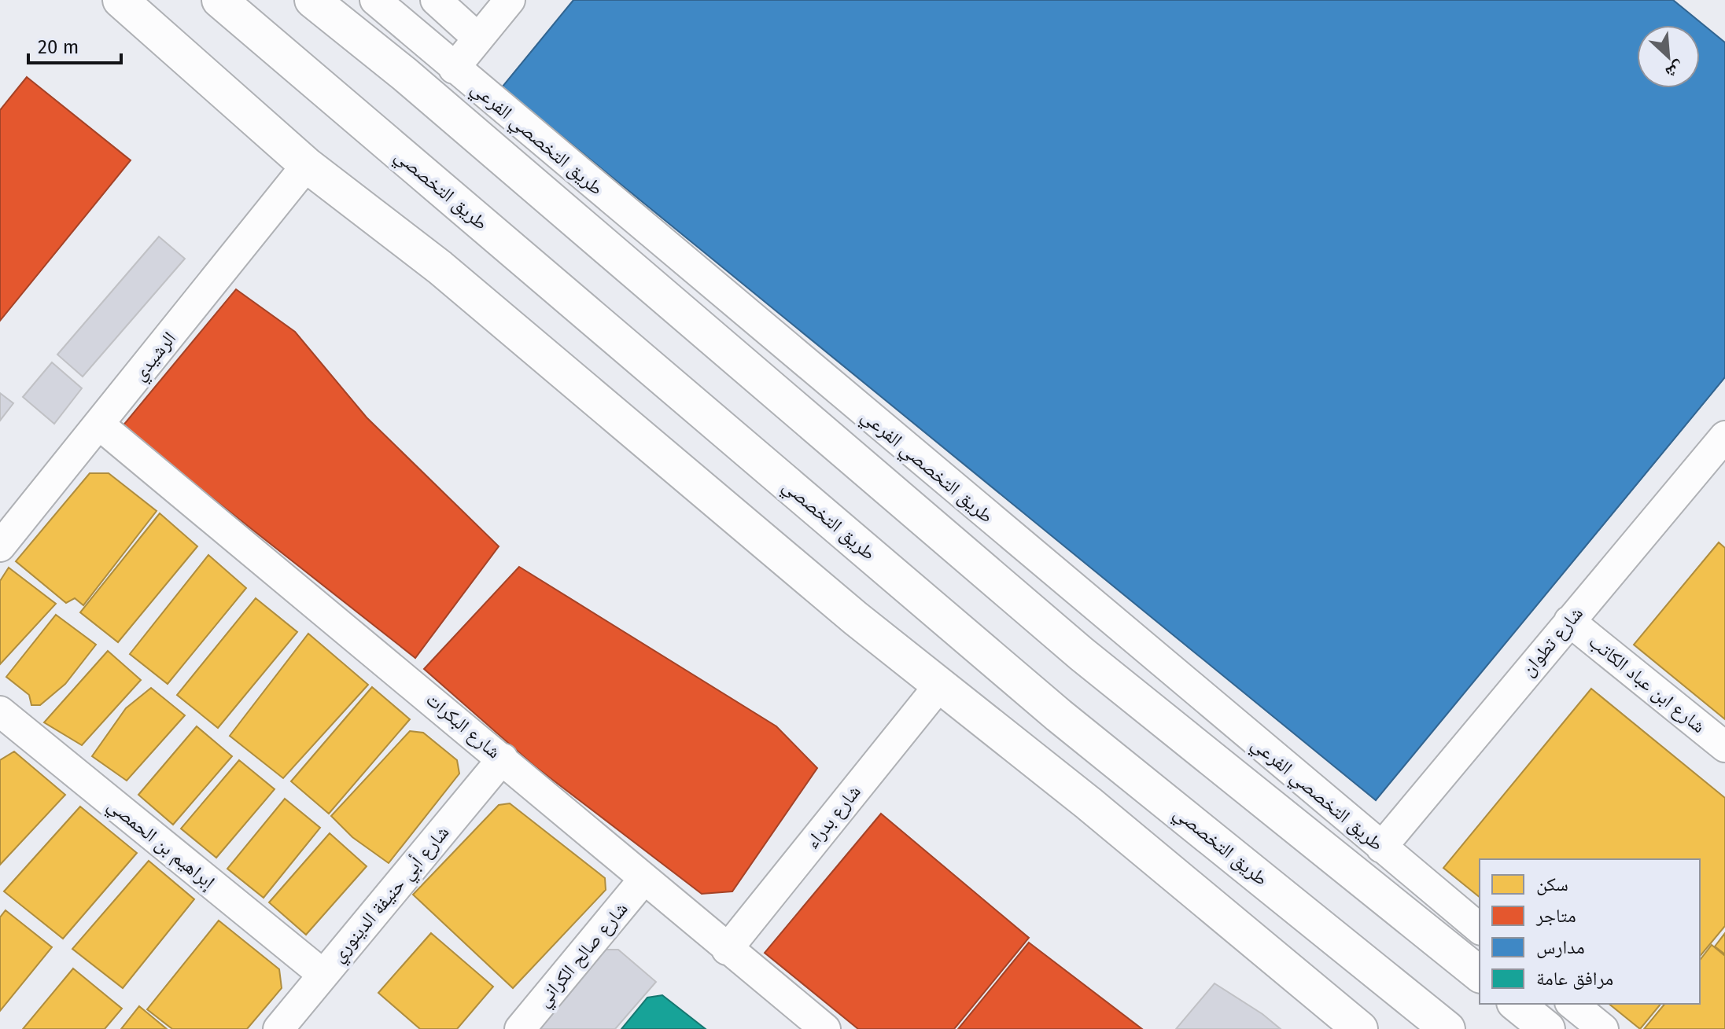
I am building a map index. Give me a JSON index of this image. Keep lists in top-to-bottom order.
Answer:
{
  "streets": {
    "main road": ["طريق التخصصي"],
    "street": [
      "طريق التخصصي الفرعي",
      "الرشيدي",
      "شارع تطوان",
      "شارع ابن عباد الكاتب",
      "شارع البكرات",
      "شارع بدراء",
      "إبراهيم بن الحمصي",
      "شارع أبي حنيفة الدينوري",
      "شارع صالح الكراني"
    ]
  },
  "crossings": [
    ["طريق التخصصي الفرعي", "شارع تطوان"],
    ["الرشيدي", "شارع البكرات"],
    ["شارع تطوان", "شارع ابن عباد الكاتب"],
    ["شارع البكرات", "شارع بدراء"],
    ["شارع البكرات", "شارع أبي حنيفة الدينوري"],
    ["شارع البكرات", "شارع صالح الكراني"],
    ["إبراهيم بن الحمصي", "شارع أبي حنيفة الدينوري"]
  ],
  "legend": [
    "سكن",
    "متاجر",
    "مدارس",
    "مرافق عامة"
  ],
  "scale_bar": "20 m",
  "north": "bottom right"
}
